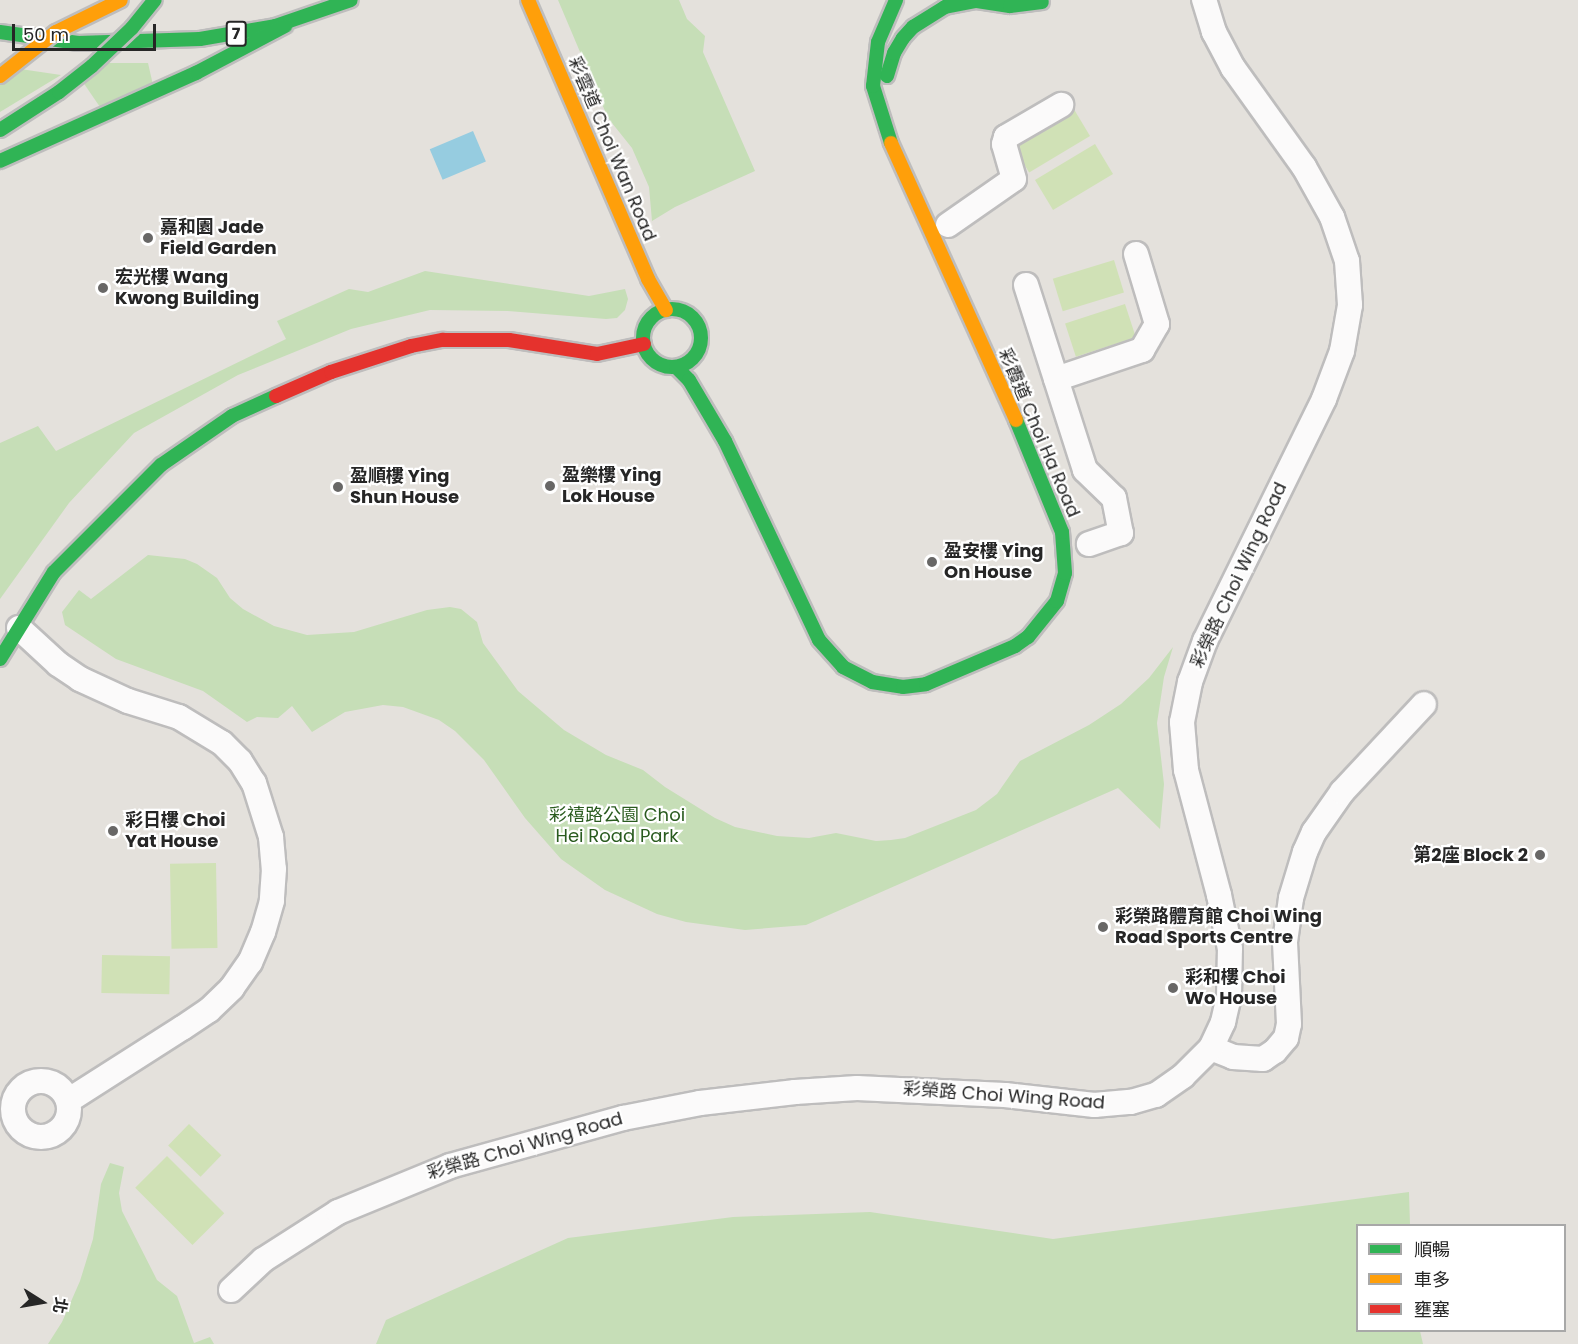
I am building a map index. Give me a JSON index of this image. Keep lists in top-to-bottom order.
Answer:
{
  "streets": {
    "main road": ["7", "彩雲道 Choi Wan Road", "彩霞道 Choi Ha Road"],
    "street": ["彩榮路 Choi Wing Road"]
  },
  "crossings": [
    ["彩雲道 Choi Wan Road", "彩霞道 Choi Ha Road"]
  ],
  "parks": ["彩禧路公園 Choi Hei Road Park"],
  "places": [
    "嘉和園 Jade Field Garden",
    "宏光樓 Wang Kwong Building",
    "盈樂樓 Ying Lok House",
    "盈順樓 Ying Shun House",
    "盈安樓 Ying On House",
    "彩日樓 Choi Yat House",
    "第2座 Block 2",
    "彩榮路體育館 Choi Wing Road Sports Centre",
    "彩和樓 Choi Wo House"
  ],
  "legend": ["順暢", "車多", "壅塞"],
  "scale_bar": "50 m",
  "north": "right"
}
